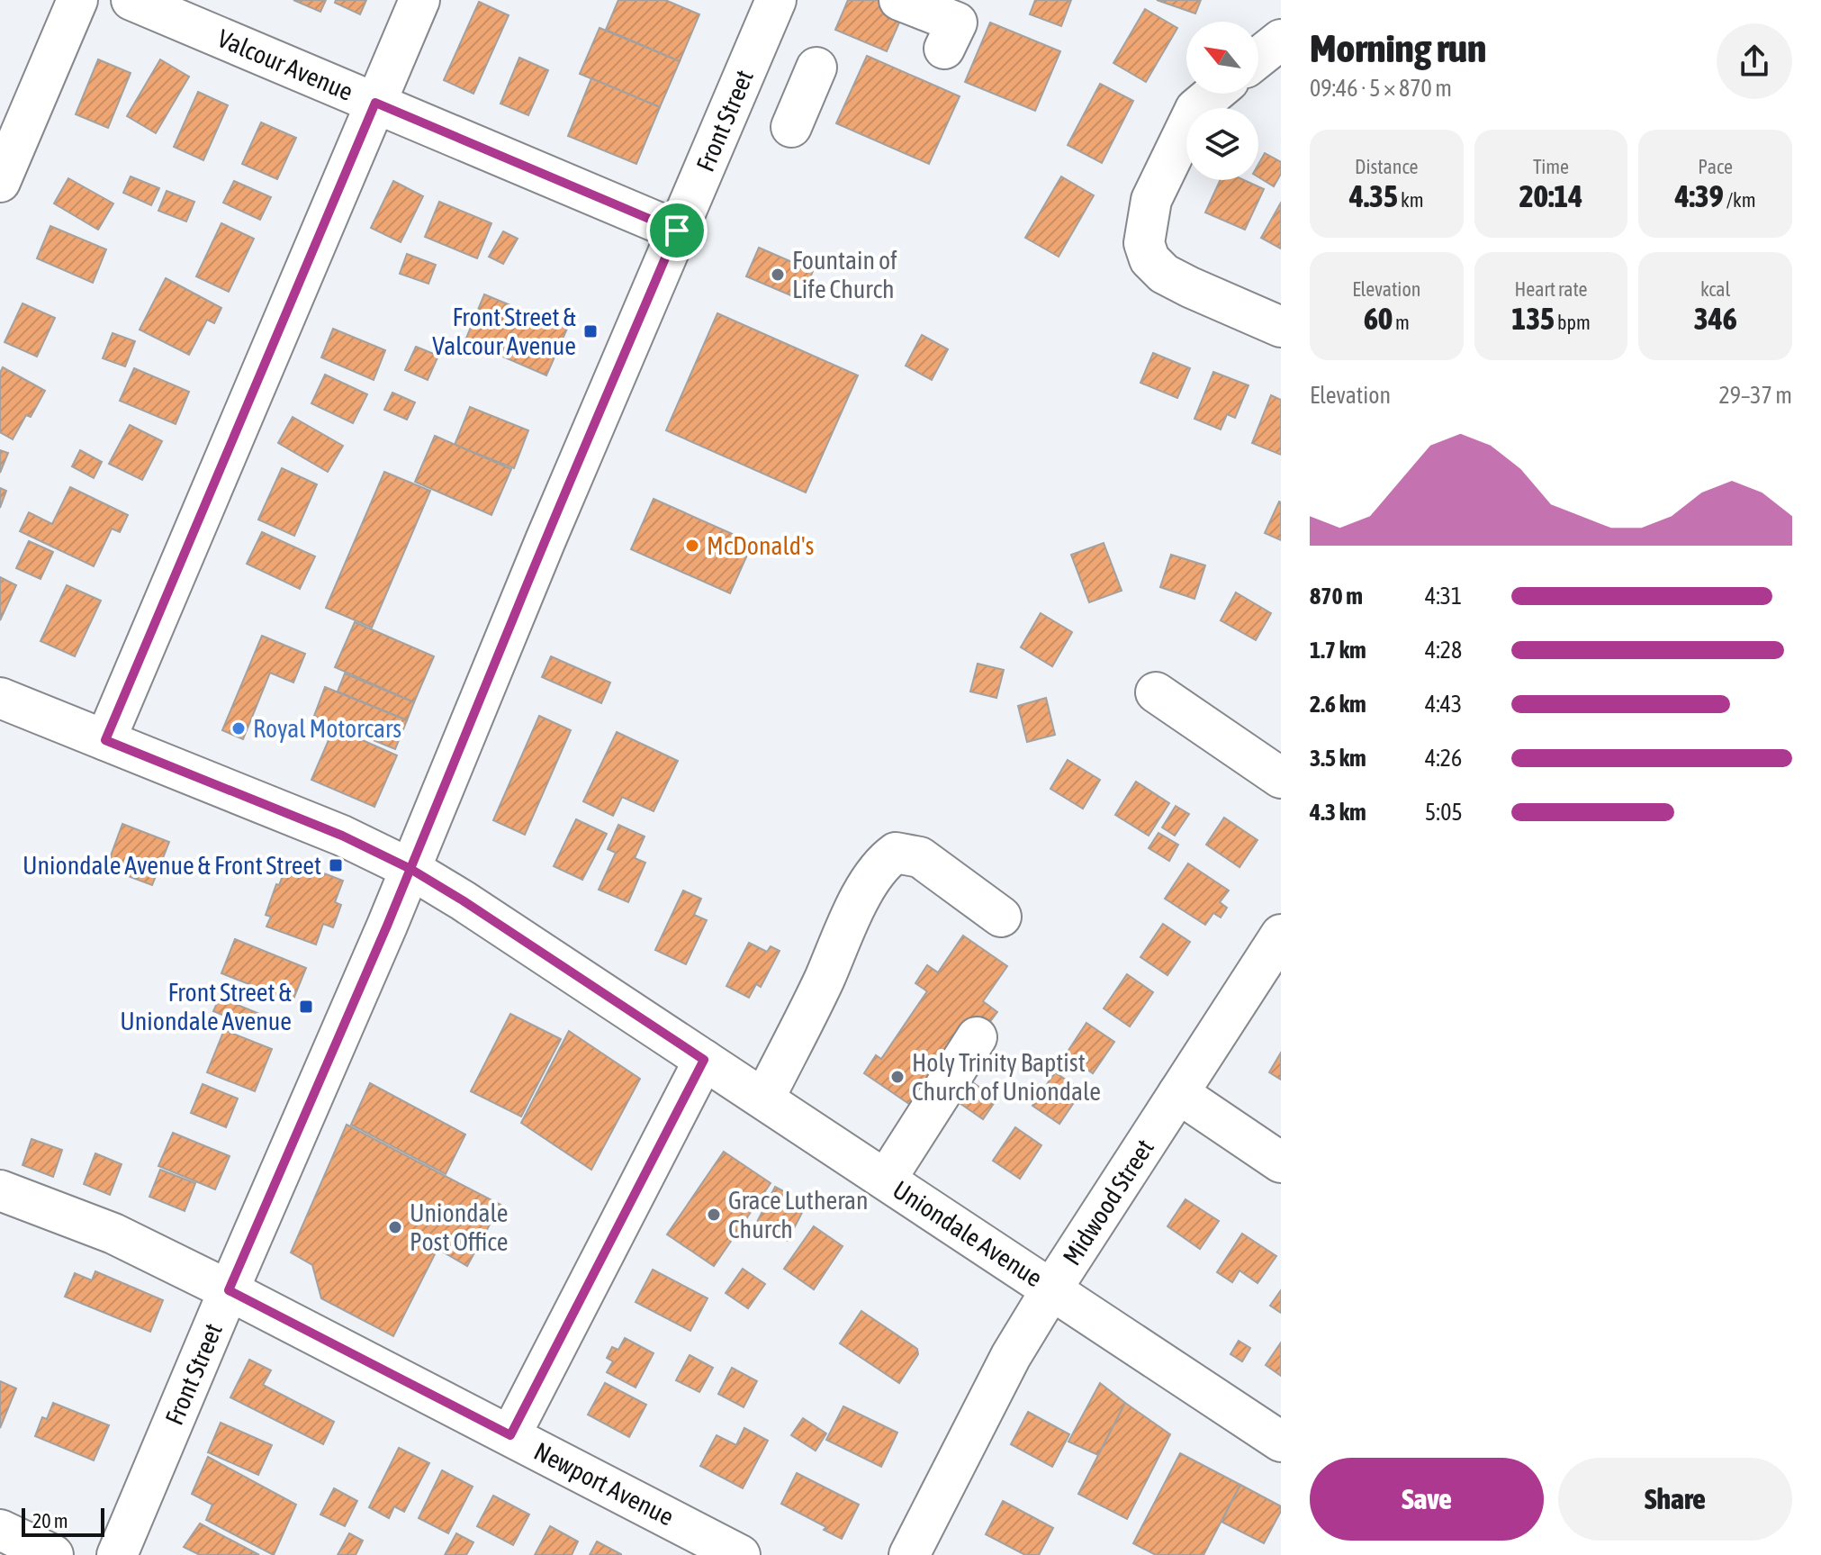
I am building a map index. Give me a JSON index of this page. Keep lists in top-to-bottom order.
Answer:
{
  "streets": {
    "street": [
      "Valcour Avenue",
      "Front Street",
      "Midwood Street",
      "Uniondale Avenue",
      "Newport Avenue"
    ]
  },
  "crossings": [
    ["Valcour Avenue", "Front Street"],
    ["Front Street", "Uniondale Avenue"],
    ["Front Street", "Newport Avenue"],
    ["Midwood Street", "Uniondale Avenue"]
  ],
  "places": {
    "other": [
      "Fountain of Life Church",
      "McDonald's",
      "Royal Motorcars",
      "Holy Trinity Baptist Church of Uniondale",
      "Grace Lutheran Church",
      "Uniondale Post Office"
    ],
    "transit": ["Front Street & Valcour Avenue", "Uniondale Avenue & Front Street", "Front Street & Uniondale Avenue"]
  },
  "scale_bar": "20 m",
  "north": "top left",
  "page": {
    "heading": ["Morning run", "09:46 · 5 × 870 m"],
    "stats": [
      ["Distance", "4.35 km"],
      ["Time", "20:14"],
      ["Pace", "4:39 /km"],
      ["Elevation", "60 m"],
      ["Heart rate", "135 bpm"],
      ["kcal", "346"]
    ],
    "chart": ["Elevation", "29–37 m"],
    "list": [
      {
        "name": "870 m",
        "note": "4:31"
      },
      {
        "name": "1.7 km",
        "note": "4:28"
      },
      {
        "name": "2.6 km",
        "note": "4:43"
      },
      {
        "name": "3.5 km",
        "note": "4:26"
      },
      {
        "name": "4.3 km",
        "note": "5:05"
      }
    ],
    "buttons": ["Save", "Share"],
    "scale": "20 m"
  }
}
